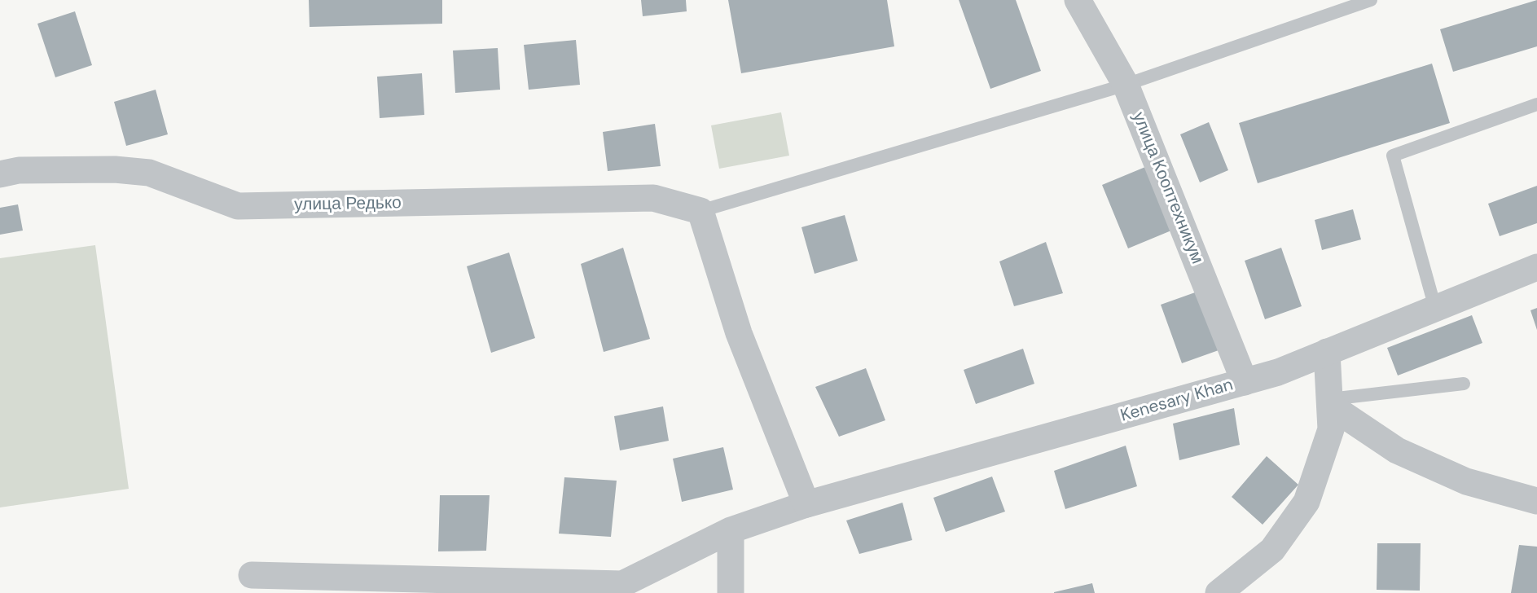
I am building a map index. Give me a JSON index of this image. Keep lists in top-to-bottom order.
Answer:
{
  "streets": {
    "street": ["улица Кооптехникум", "улица Редько", "Kenesary Khan"]
  },
  "crossings": [
    ["улица Кооптехникум", "Kenesary Khan"]
  ]
}
